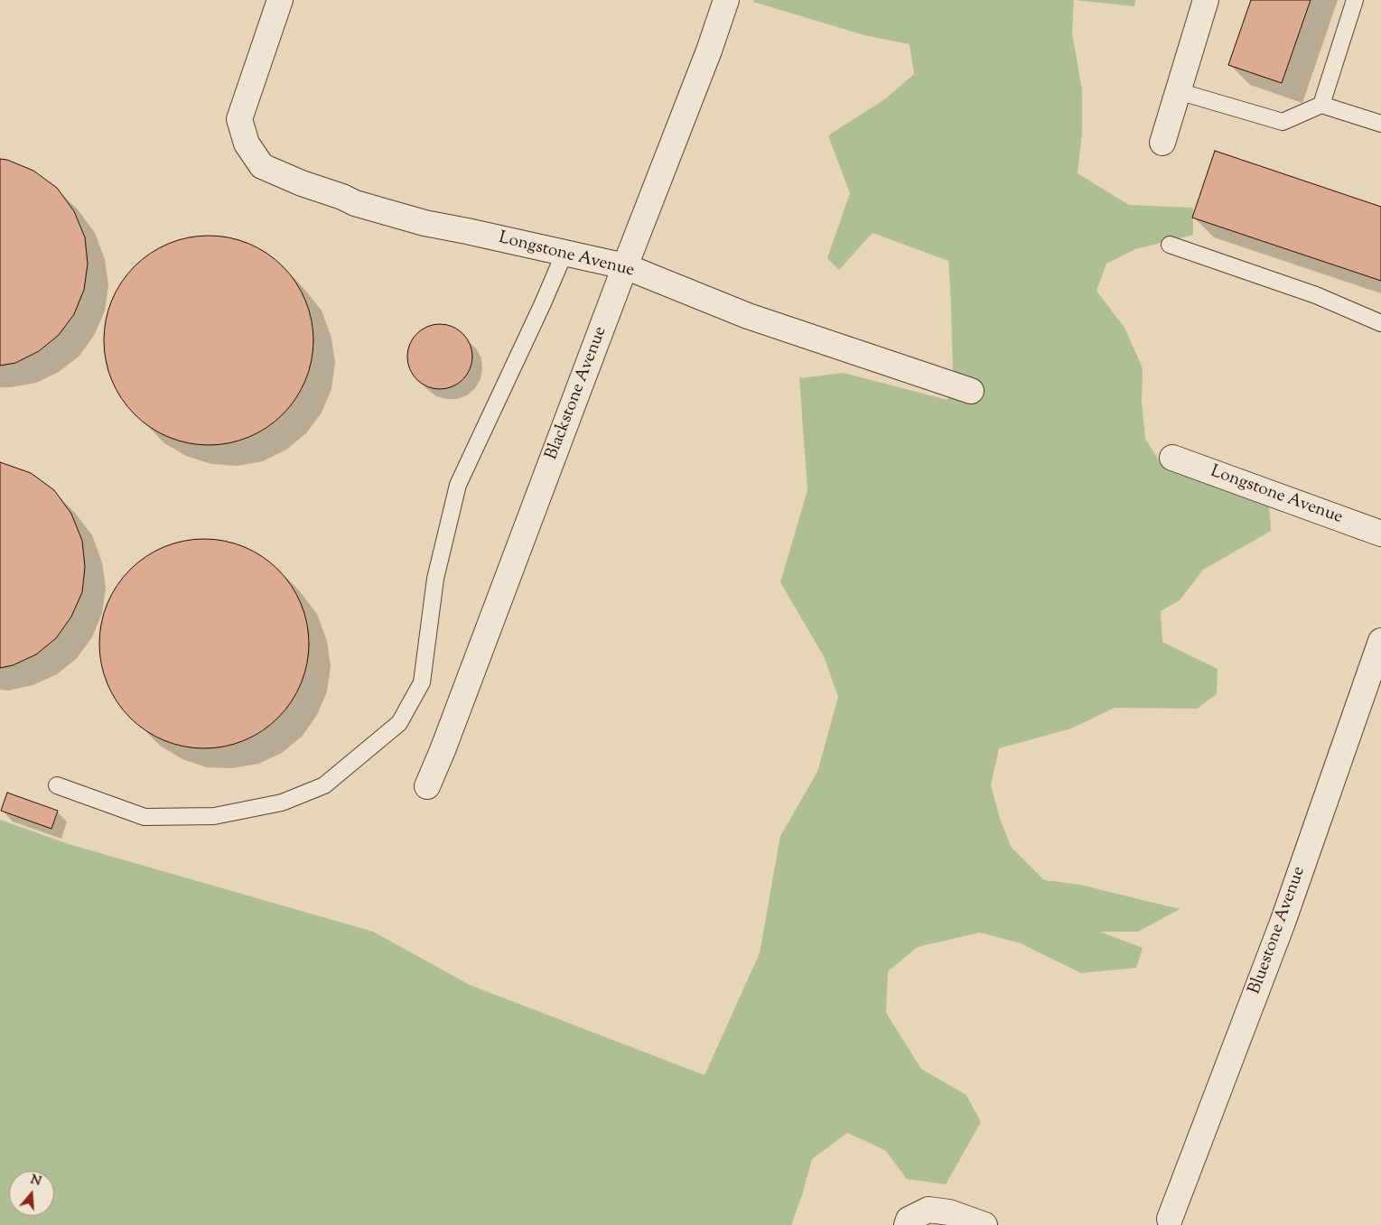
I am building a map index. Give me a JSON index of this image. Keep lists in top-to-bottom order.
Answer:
{
  "streets": {
    "street": ["Longstone Avenue", "Blackstone Avenue", "Bluestone Avenue"]
  },
  "crossings": [
    ["Longstone Avenue", "Blackstone Avenue"]
  ],
  "north": "top"
}
